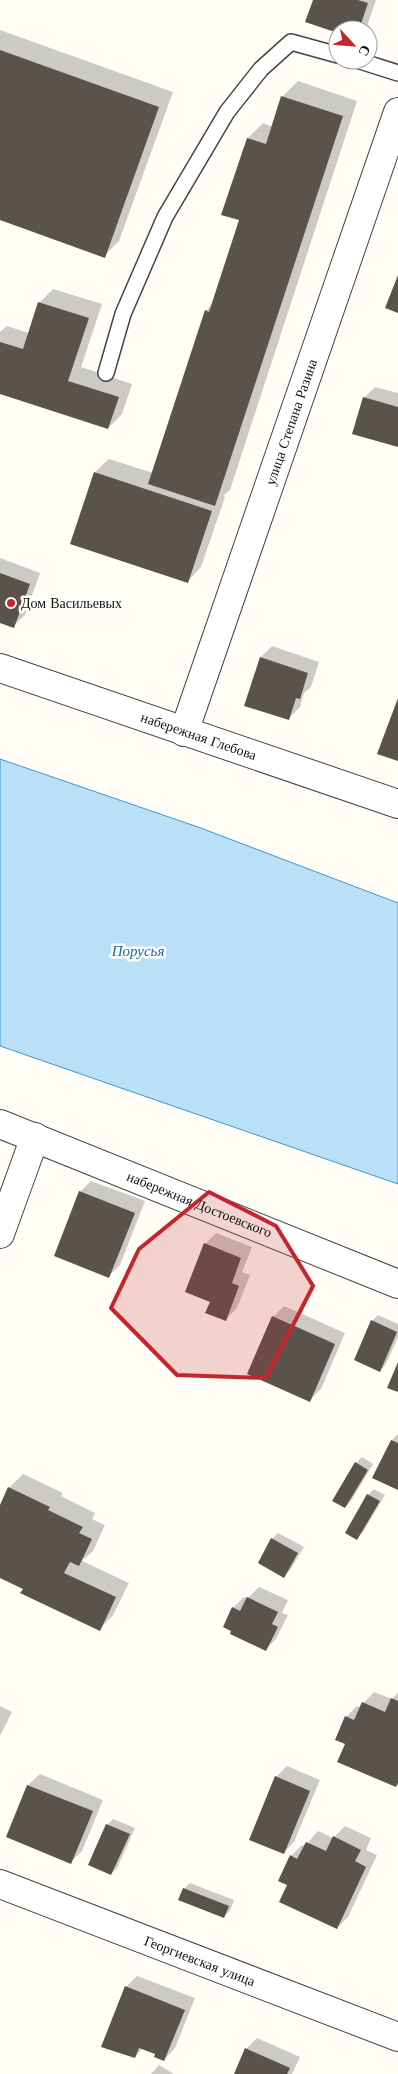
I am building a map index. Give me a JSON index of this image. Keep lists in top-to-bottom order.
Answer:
{
  "streets": {
    "street": [
      "улица Степана Разина",
      "набережная Глебова",
      "набережная Достоевского",
      "Георгиевская улица"
    ]
  },
  "crossings": [
    ["улица Степана Разина", "набережная Глебова"]
  ],
  "water": ["Порусья"],
  "places": ["Дом Васильевых"],
  "north": "bottom right"
}
